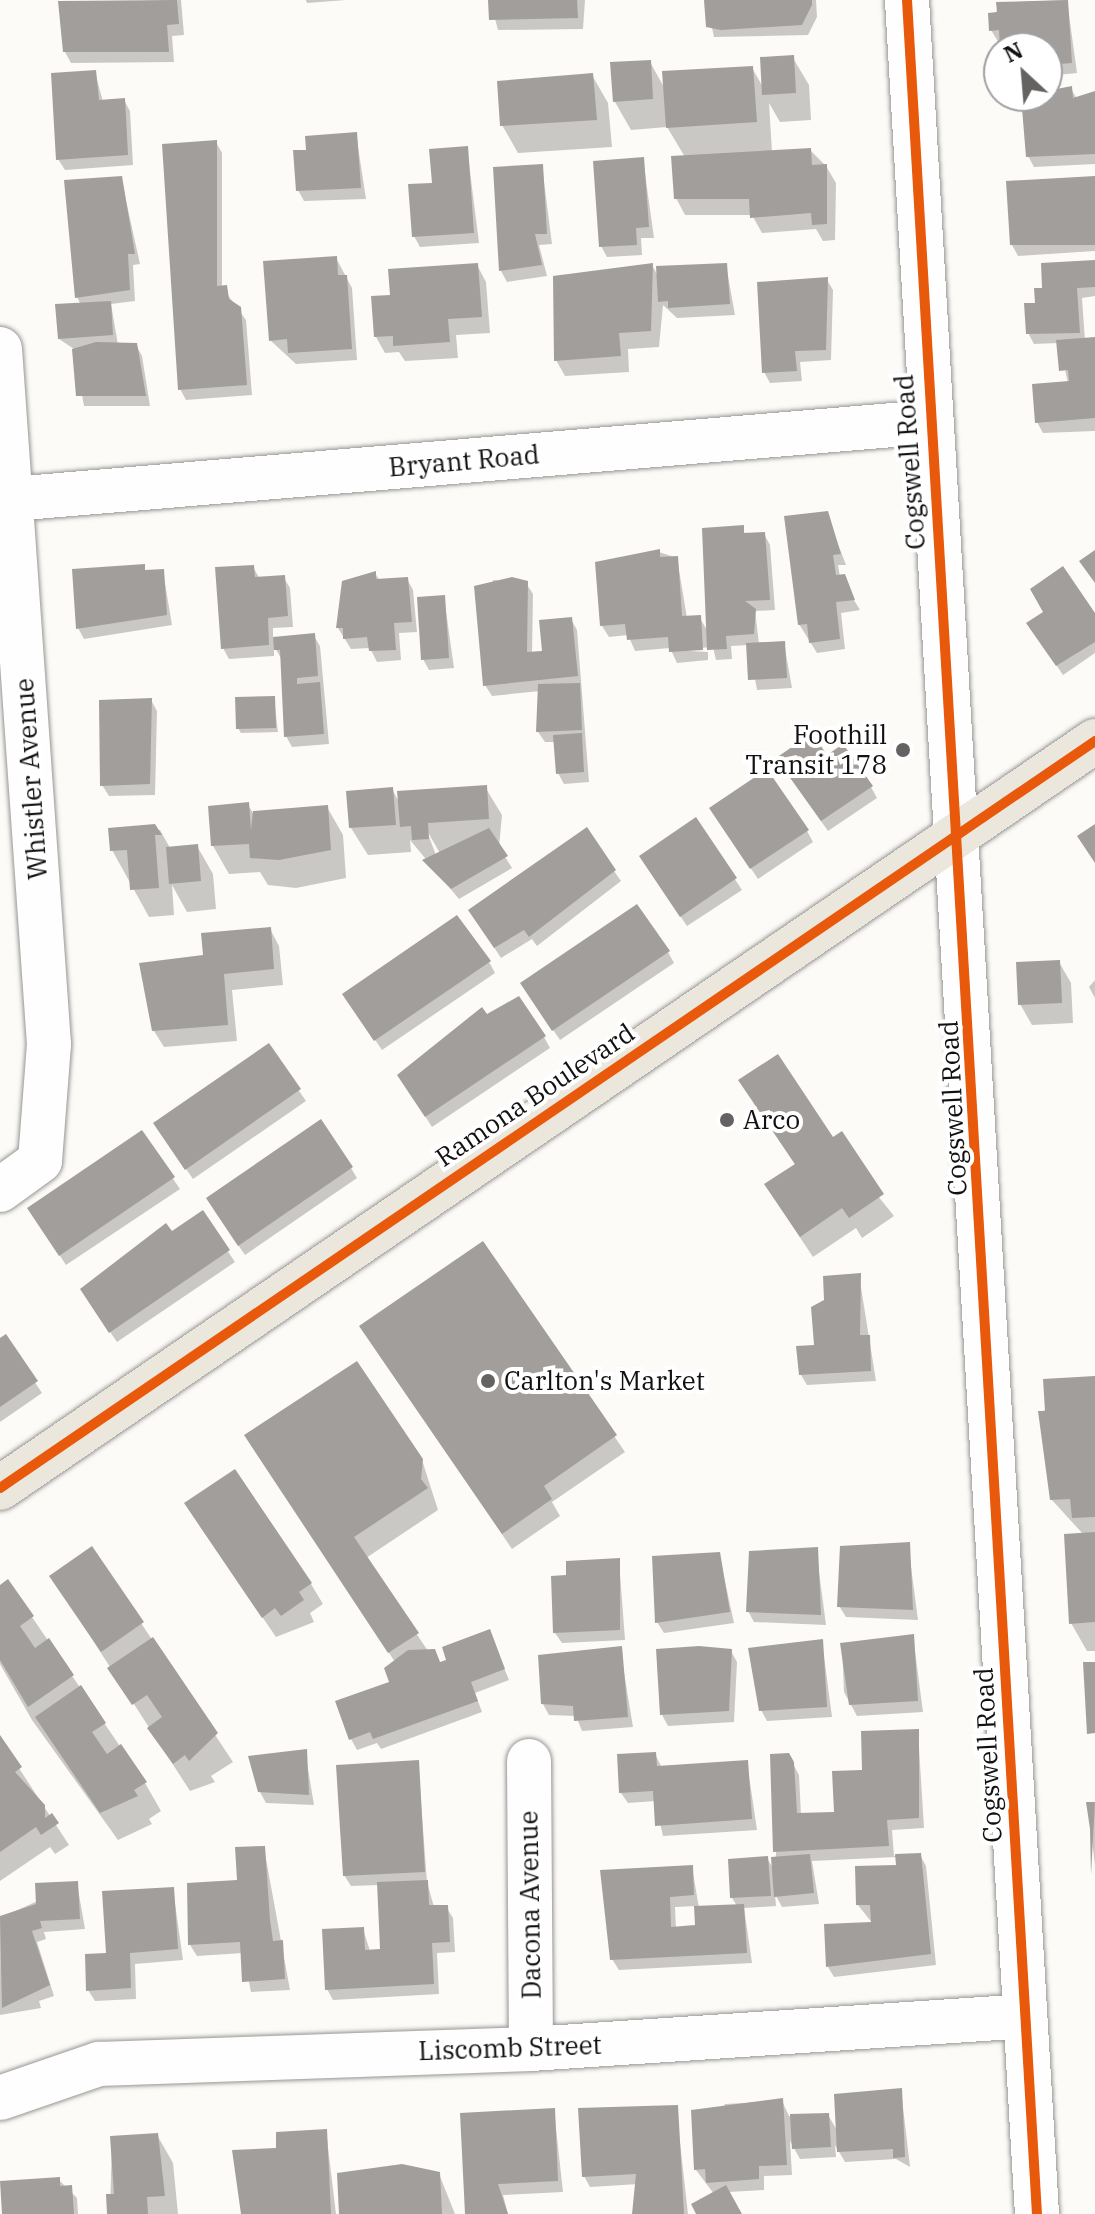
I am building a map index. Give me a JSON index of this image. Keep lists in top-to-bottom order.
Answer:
{
  "streets": {
    "main road": ["Ramona Boulevard"],
    "street": [
      "Bryant Road",
      "Cogswell Road",
      "Whistler Avenue",
      "Dacona Avenue",
      "Liscomb Street"
    ]
  },
  "crossings": [
    ["Bryant Road", "Cogswell Road"],
    ["Bryant Road", "Whistler Avenue"],
    ["Cogswell Road", "Ramona Boulevard"],
    ["Cogswell Road", "Liscomb Street"],
    ["Dacona Avenue", "Liscomb Street"]
  ],
  "places": ["Foothill Transit 178", "Arco", "Carlton's Market"],
  "north": "top left"
}
